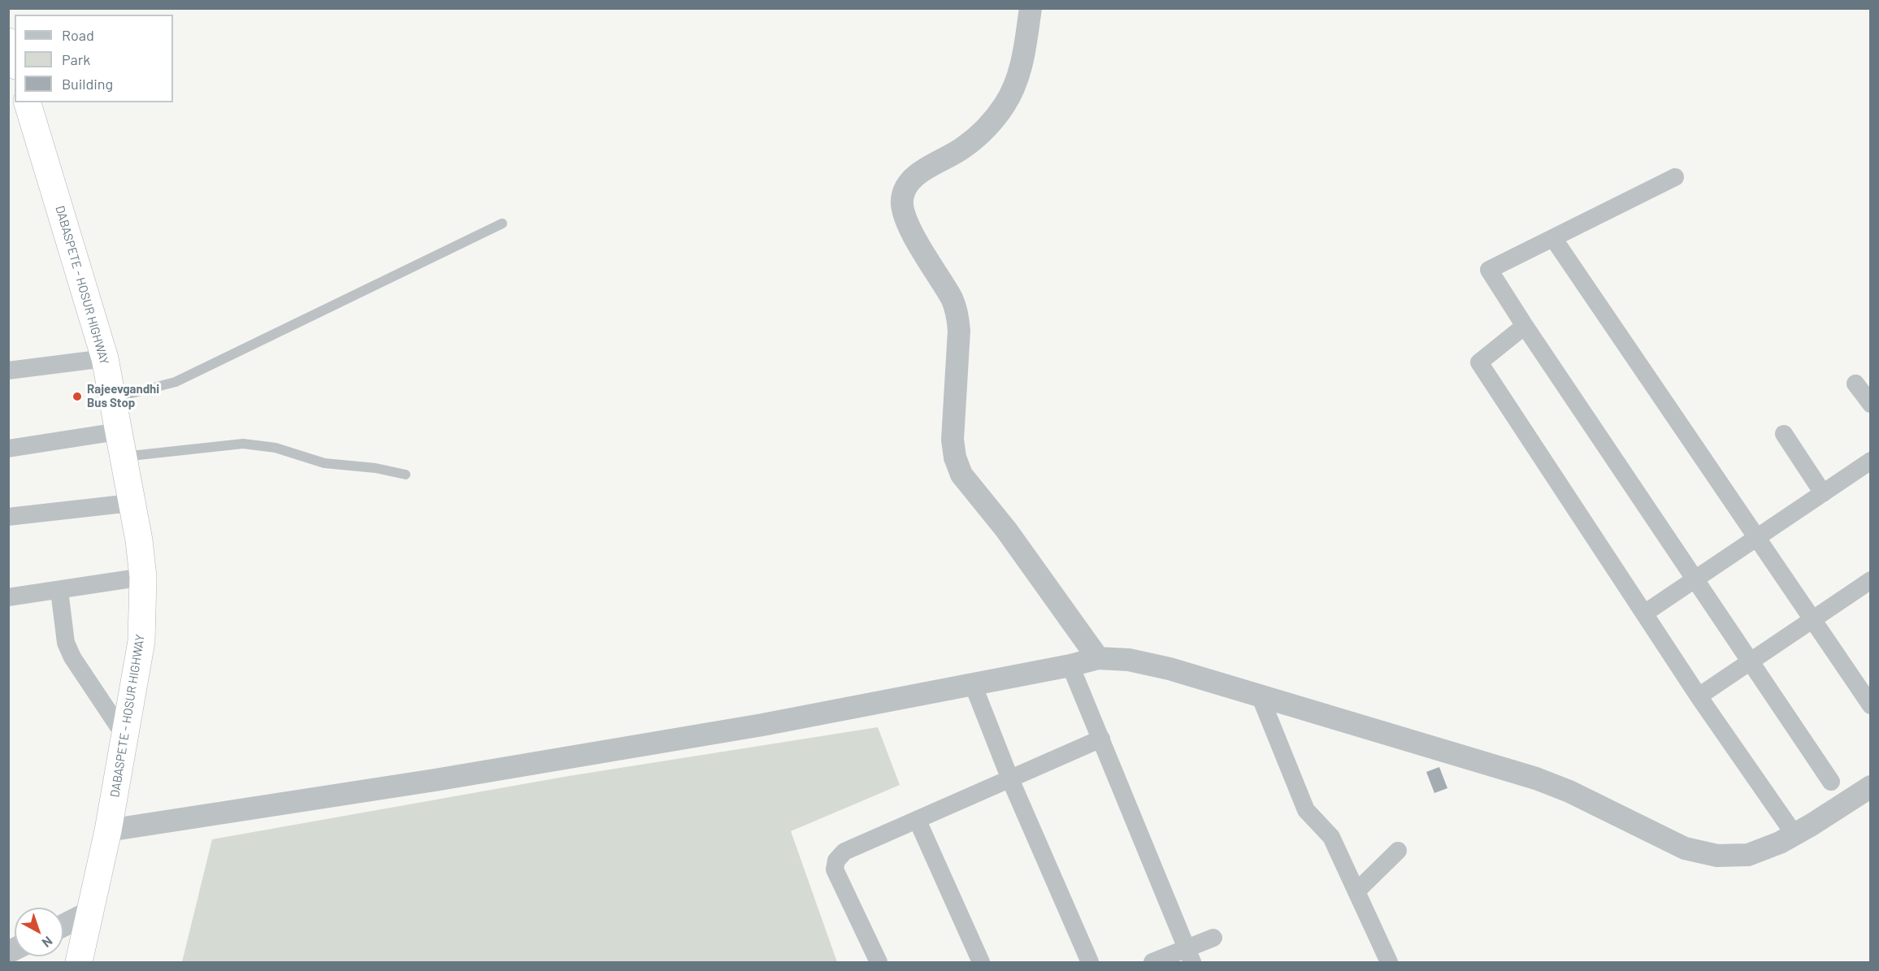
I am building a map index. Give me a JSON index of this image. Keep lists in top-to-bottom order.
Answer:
{
  "streets": {
    "highway": ["DABASPETE - HOSUR HIGHWAY"]
  },
  "places": ["Rajeevgandhi Bus Stop"],
  "legend": ["Road", "Park", "Building"],
  "north": "bottom right"
}
